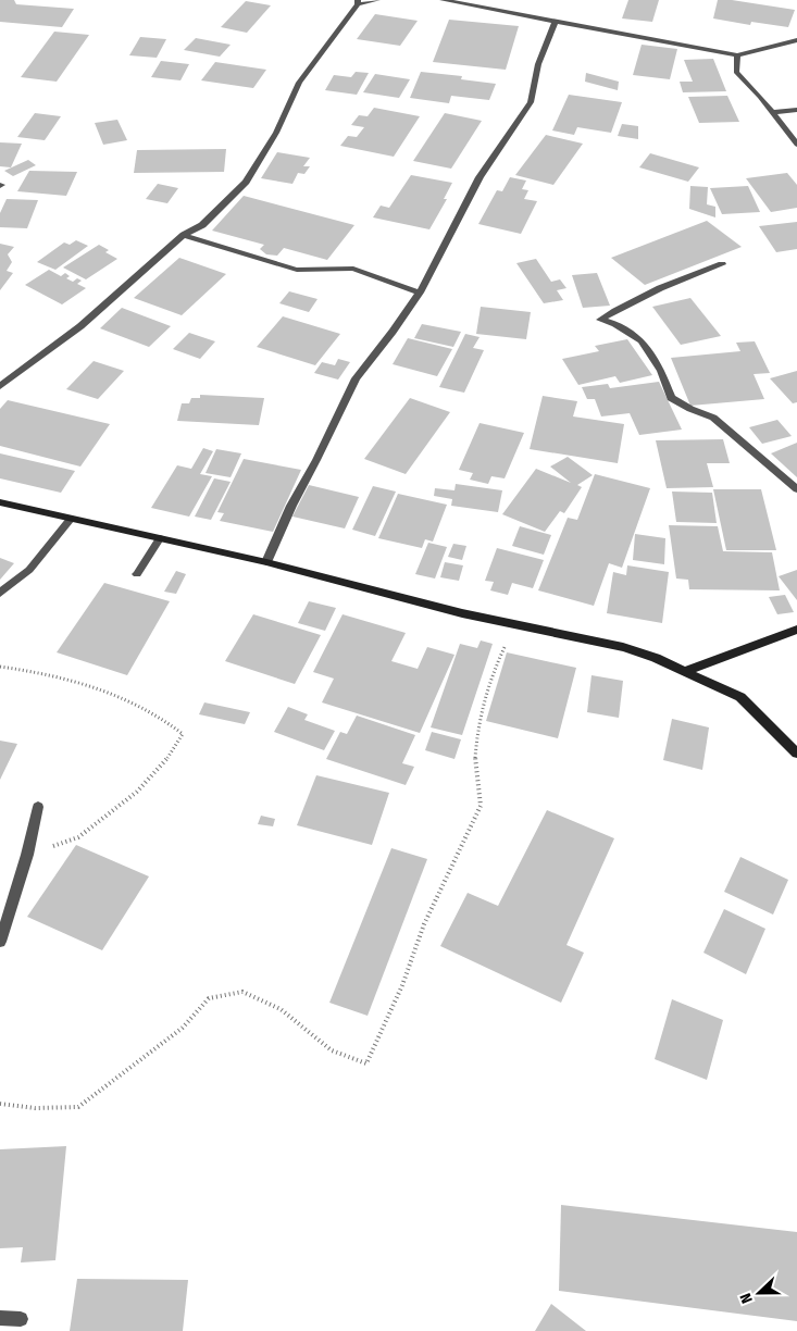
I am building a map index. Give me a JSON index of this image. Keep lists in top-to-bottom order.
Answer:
{
  "north": "left"
}
